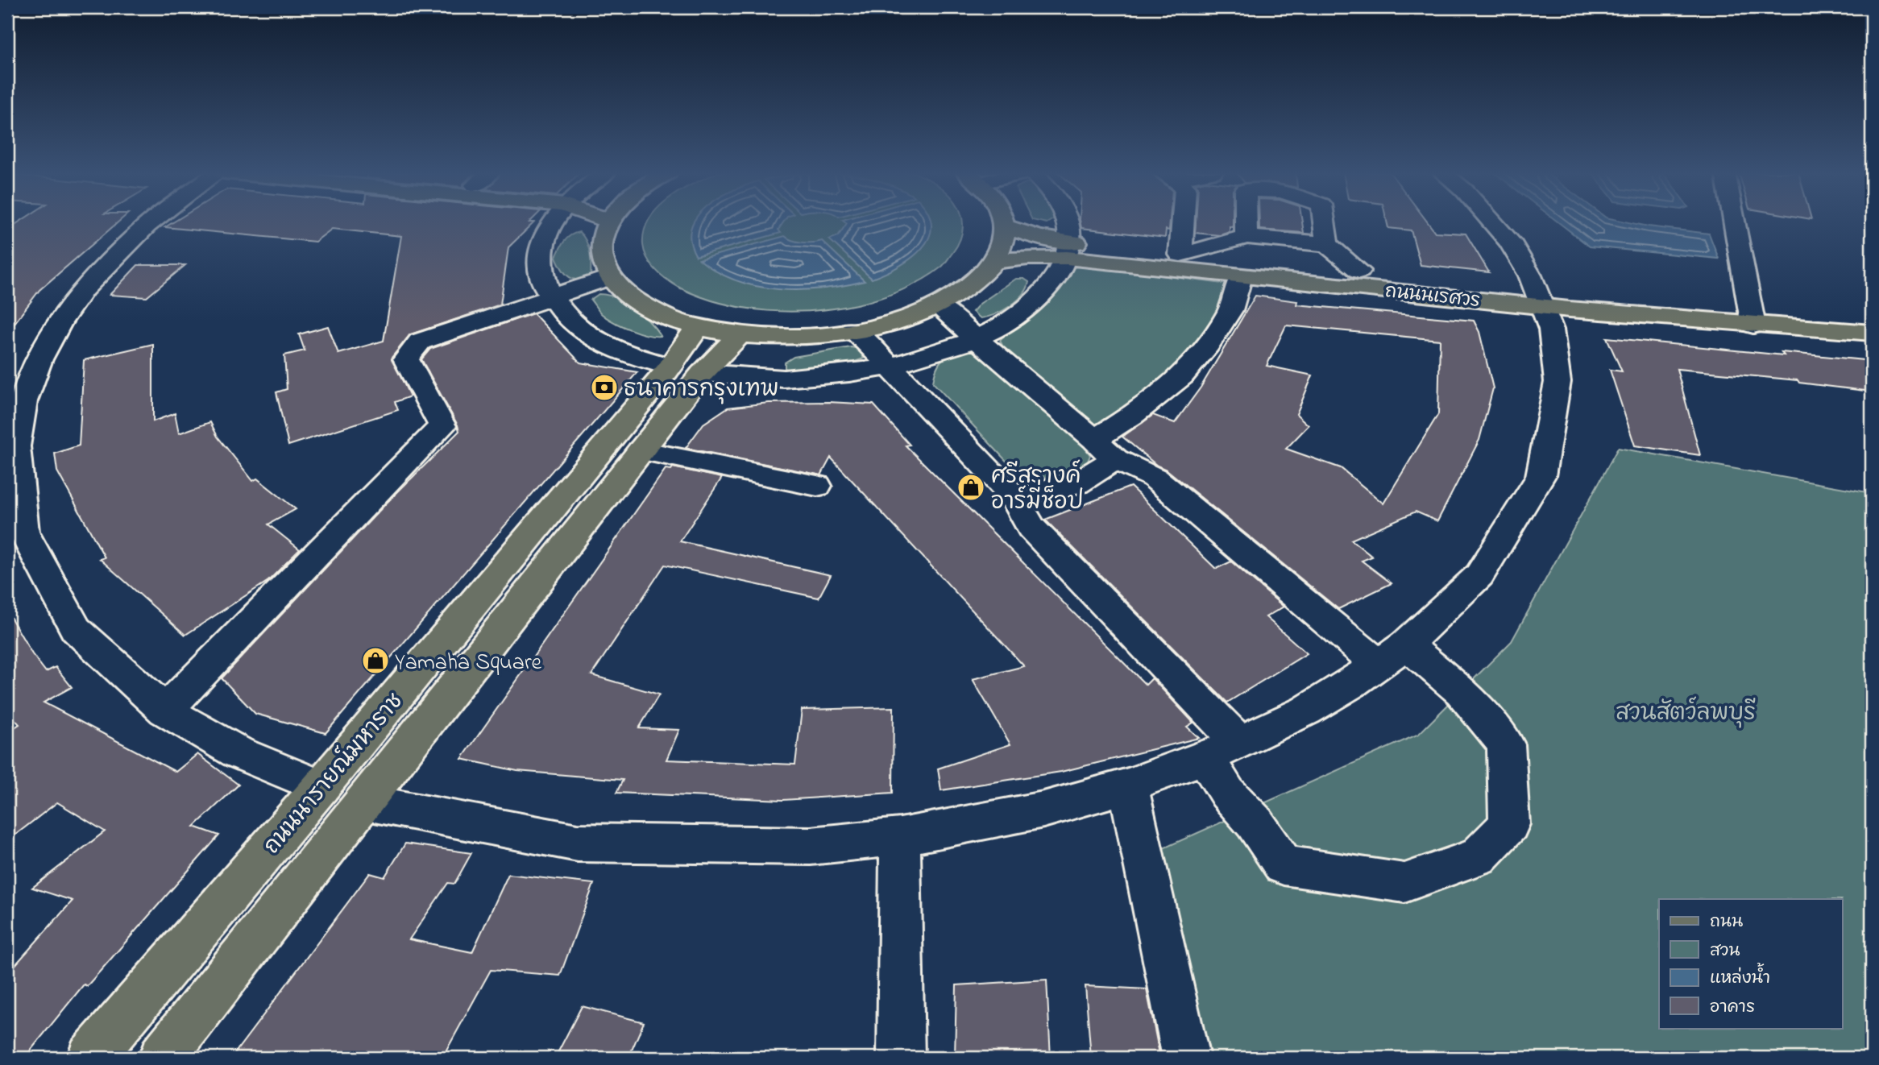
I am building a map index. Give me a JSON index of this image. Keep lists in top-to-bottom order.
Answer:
{
  "streets": {
    "main road": ["ถนนนเรศวร", "ถนนนารายณ์มหาราช"]
  },
  "parks": ["สวนสัตว์ลพบุรี"],
  "places": {
    "bank": ["ธนาคารกรุงเทพ"],
    "shop": ["ศรีสุรางค์ อาร์มี่ช็อป", "Yamaha Square"]
  },
  "legend": [
    "ถนน",
    "สวน",
    "แหล่งน้ำ",
    "อาคาร"
  ]
}
